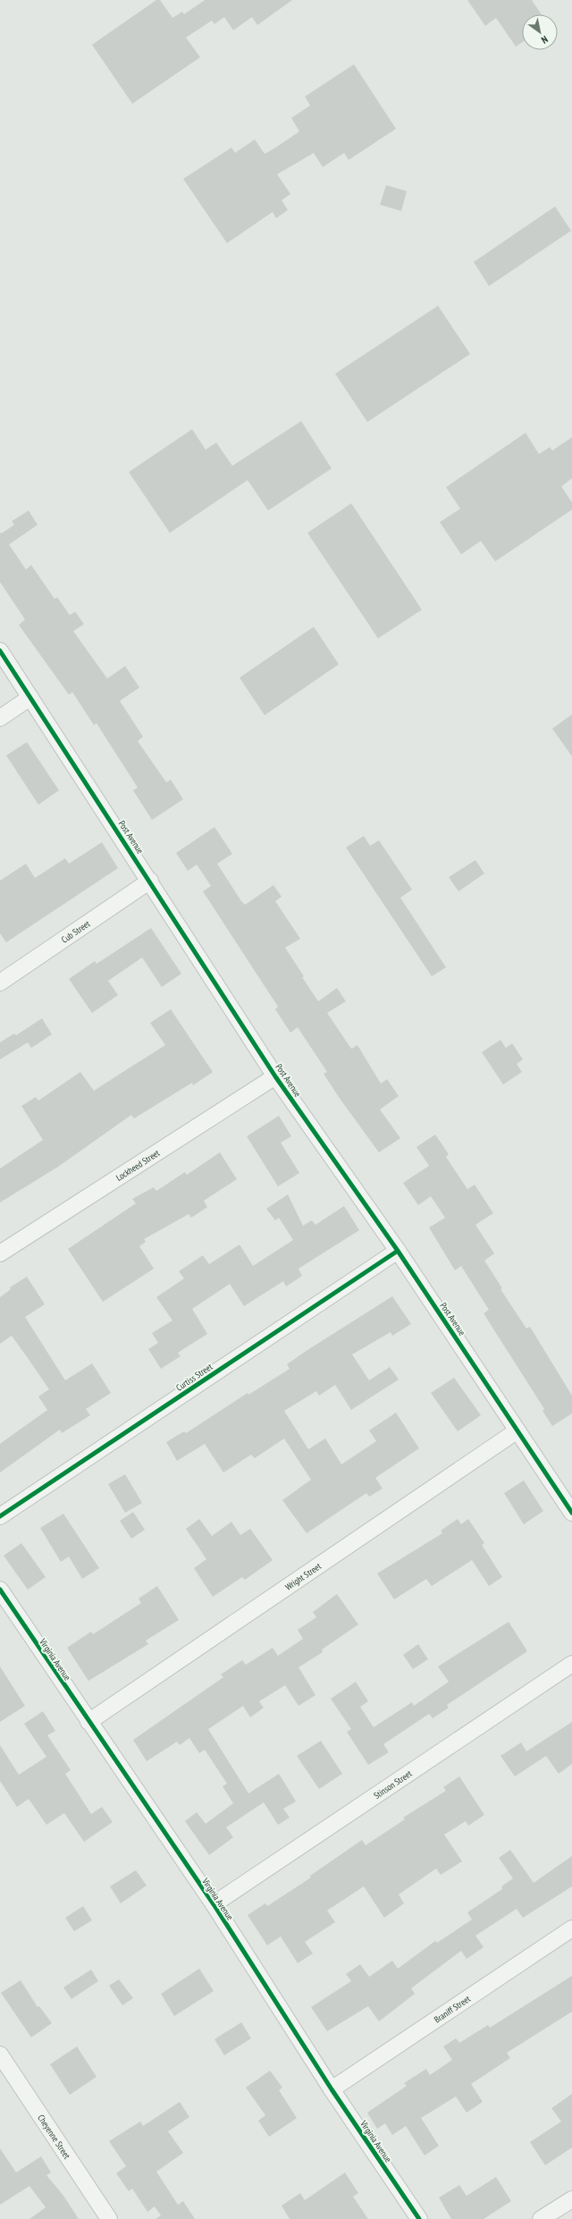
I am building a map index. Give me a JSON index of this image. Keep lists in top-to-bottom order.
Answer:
{
  "streets": {
    "street": [
      "Post Avenue",
      "Cub Street",
      "Lockheed Street",
      "Curtiss Street",
      "Wright Street",
      "Virginia Avenue",
      "Stinson Street",
      "Braniff Street",
      "Cheyenne Street"
    ]
  },
  "crossings": [
    ["Post Avenue", "Cub Street"],
    ["Post Avenue", "Lockheed Street"],
    ["Post Avenue", "Curtiss Street"],
    ["Post Avenue", "Wright Street"],
    ["Wright Street", "Virginia Avenue"],
    ["Virginia Avenue", "Stinson Street"],
    ["Virginia Avenue", "Braniff Street"]
  ],
  "north": "bottom right"
}
